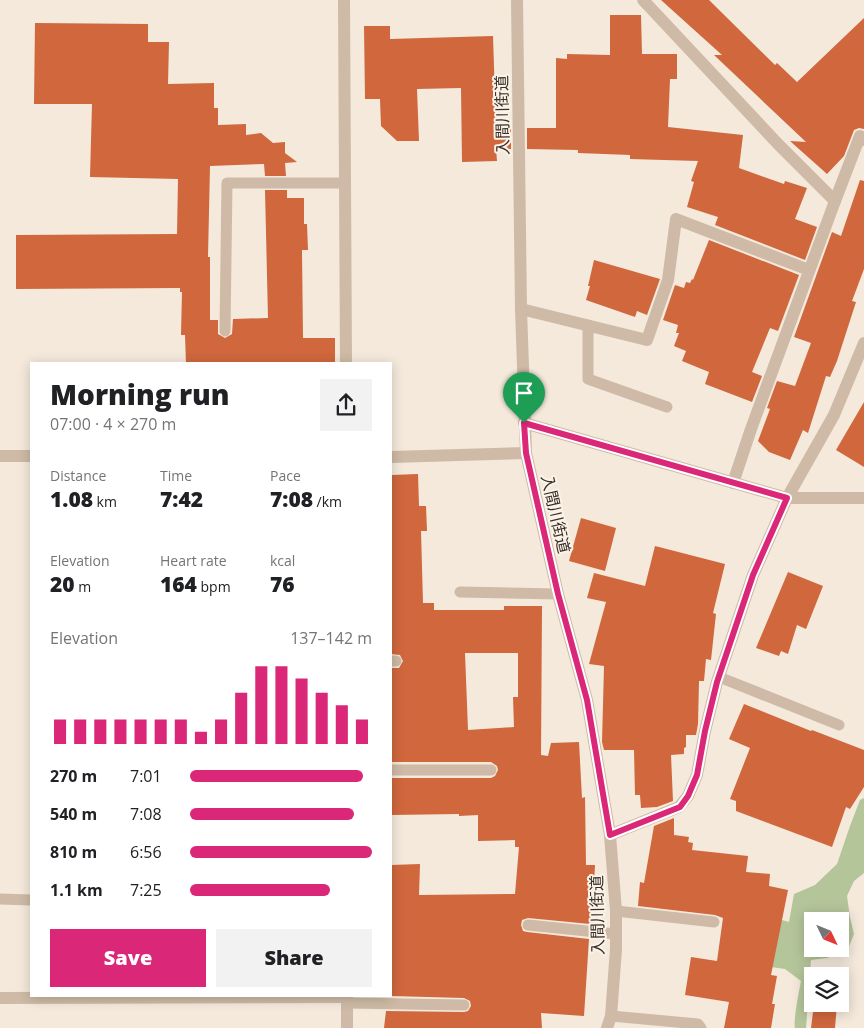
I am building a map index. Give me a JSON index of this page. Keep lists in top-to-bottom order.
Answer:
{
  "streets": {
    "street": ["入間川街道"]
  },
  "north": "bottom right",
  "page": {
    "heading": ["Morning run", "07:00 · 4 × 270 m"],
    "stats": [
      ["Distance", "1.08 km"],
      ["Time", "7:42"],
      ["Pace", "7:08 /km"],
      ["Elevation", "20 m"],
      ["Heart rate", "164 bpm"],
      ["kcal", "76"]
    ],
    "chart": ["Elevation", "137–142 m"],
    "list": [
      {
        "name": "270 m",
        "note": "7:01"
      },
      {
        "name": "540 m",
        "note": "7:08"
      },
      {
        "name": "810 m",
        "note": "6:56"
      },
      {
        "name": "1.1 km",
        "note": "7:25"
      }
    ],
    "buttons": ["Save", "Share"]
  }
}
